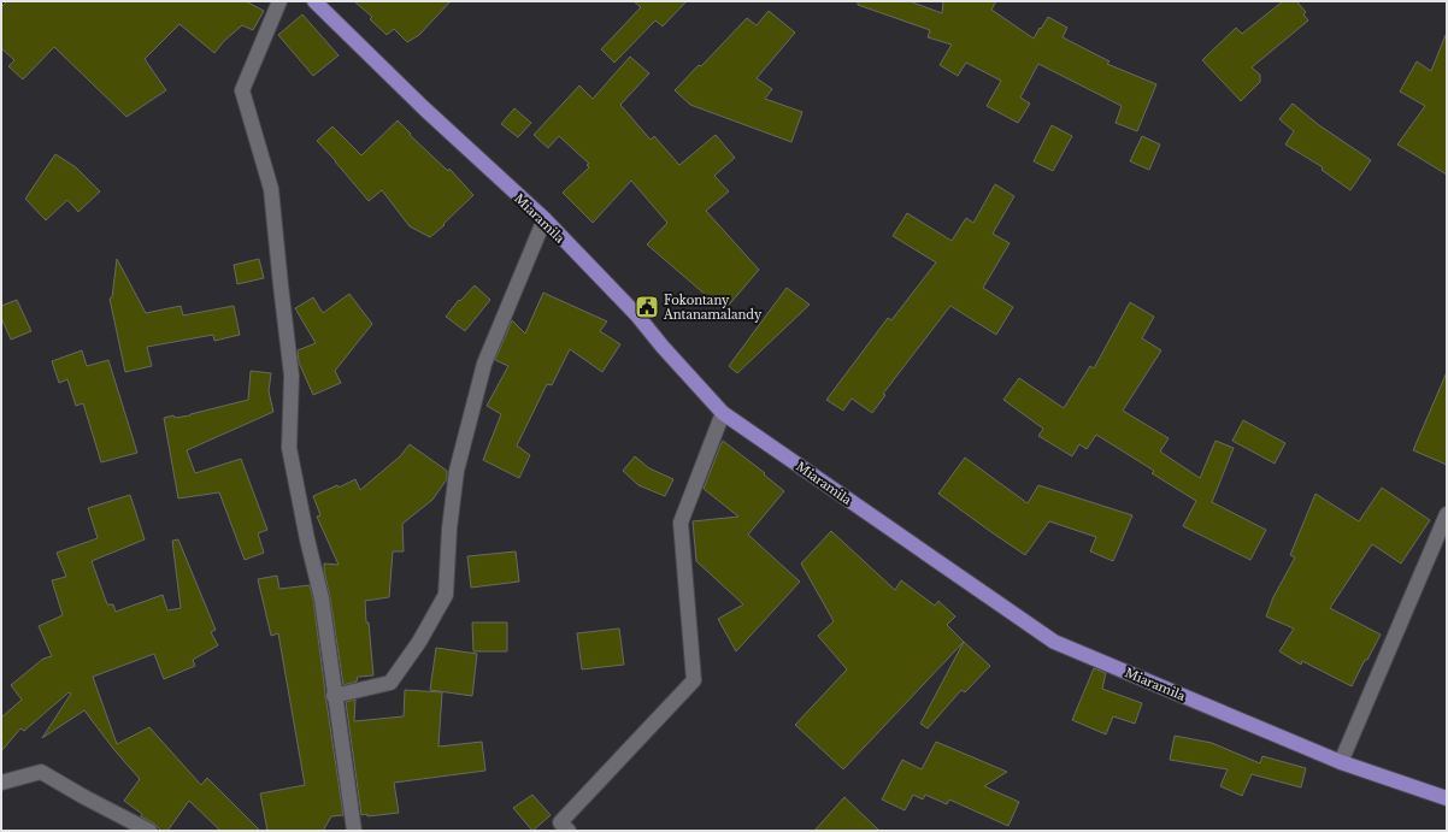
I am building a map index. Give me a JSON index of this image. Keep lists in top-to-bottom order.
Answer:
{
  "streets": {
    "main road": ["Miaramila"]
  },
  "places": {
    "public building": ["Fokontany Antanamalandy"]
  }
}
